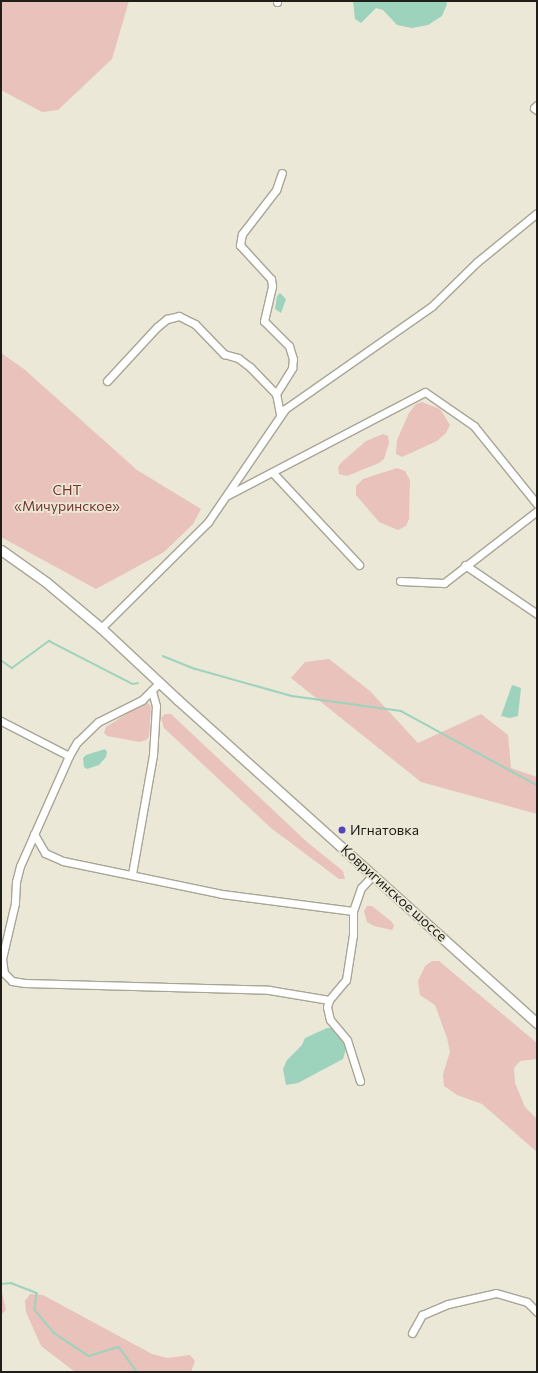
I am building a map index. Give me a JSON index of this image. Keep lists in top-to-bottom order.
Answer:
{
  "streets": {
    "main road": ["Ковригинское шоссе"]
  },
  "parks": ["СНТ «Мичуринское»"],
  "places": ["Игнатовка"]
}
